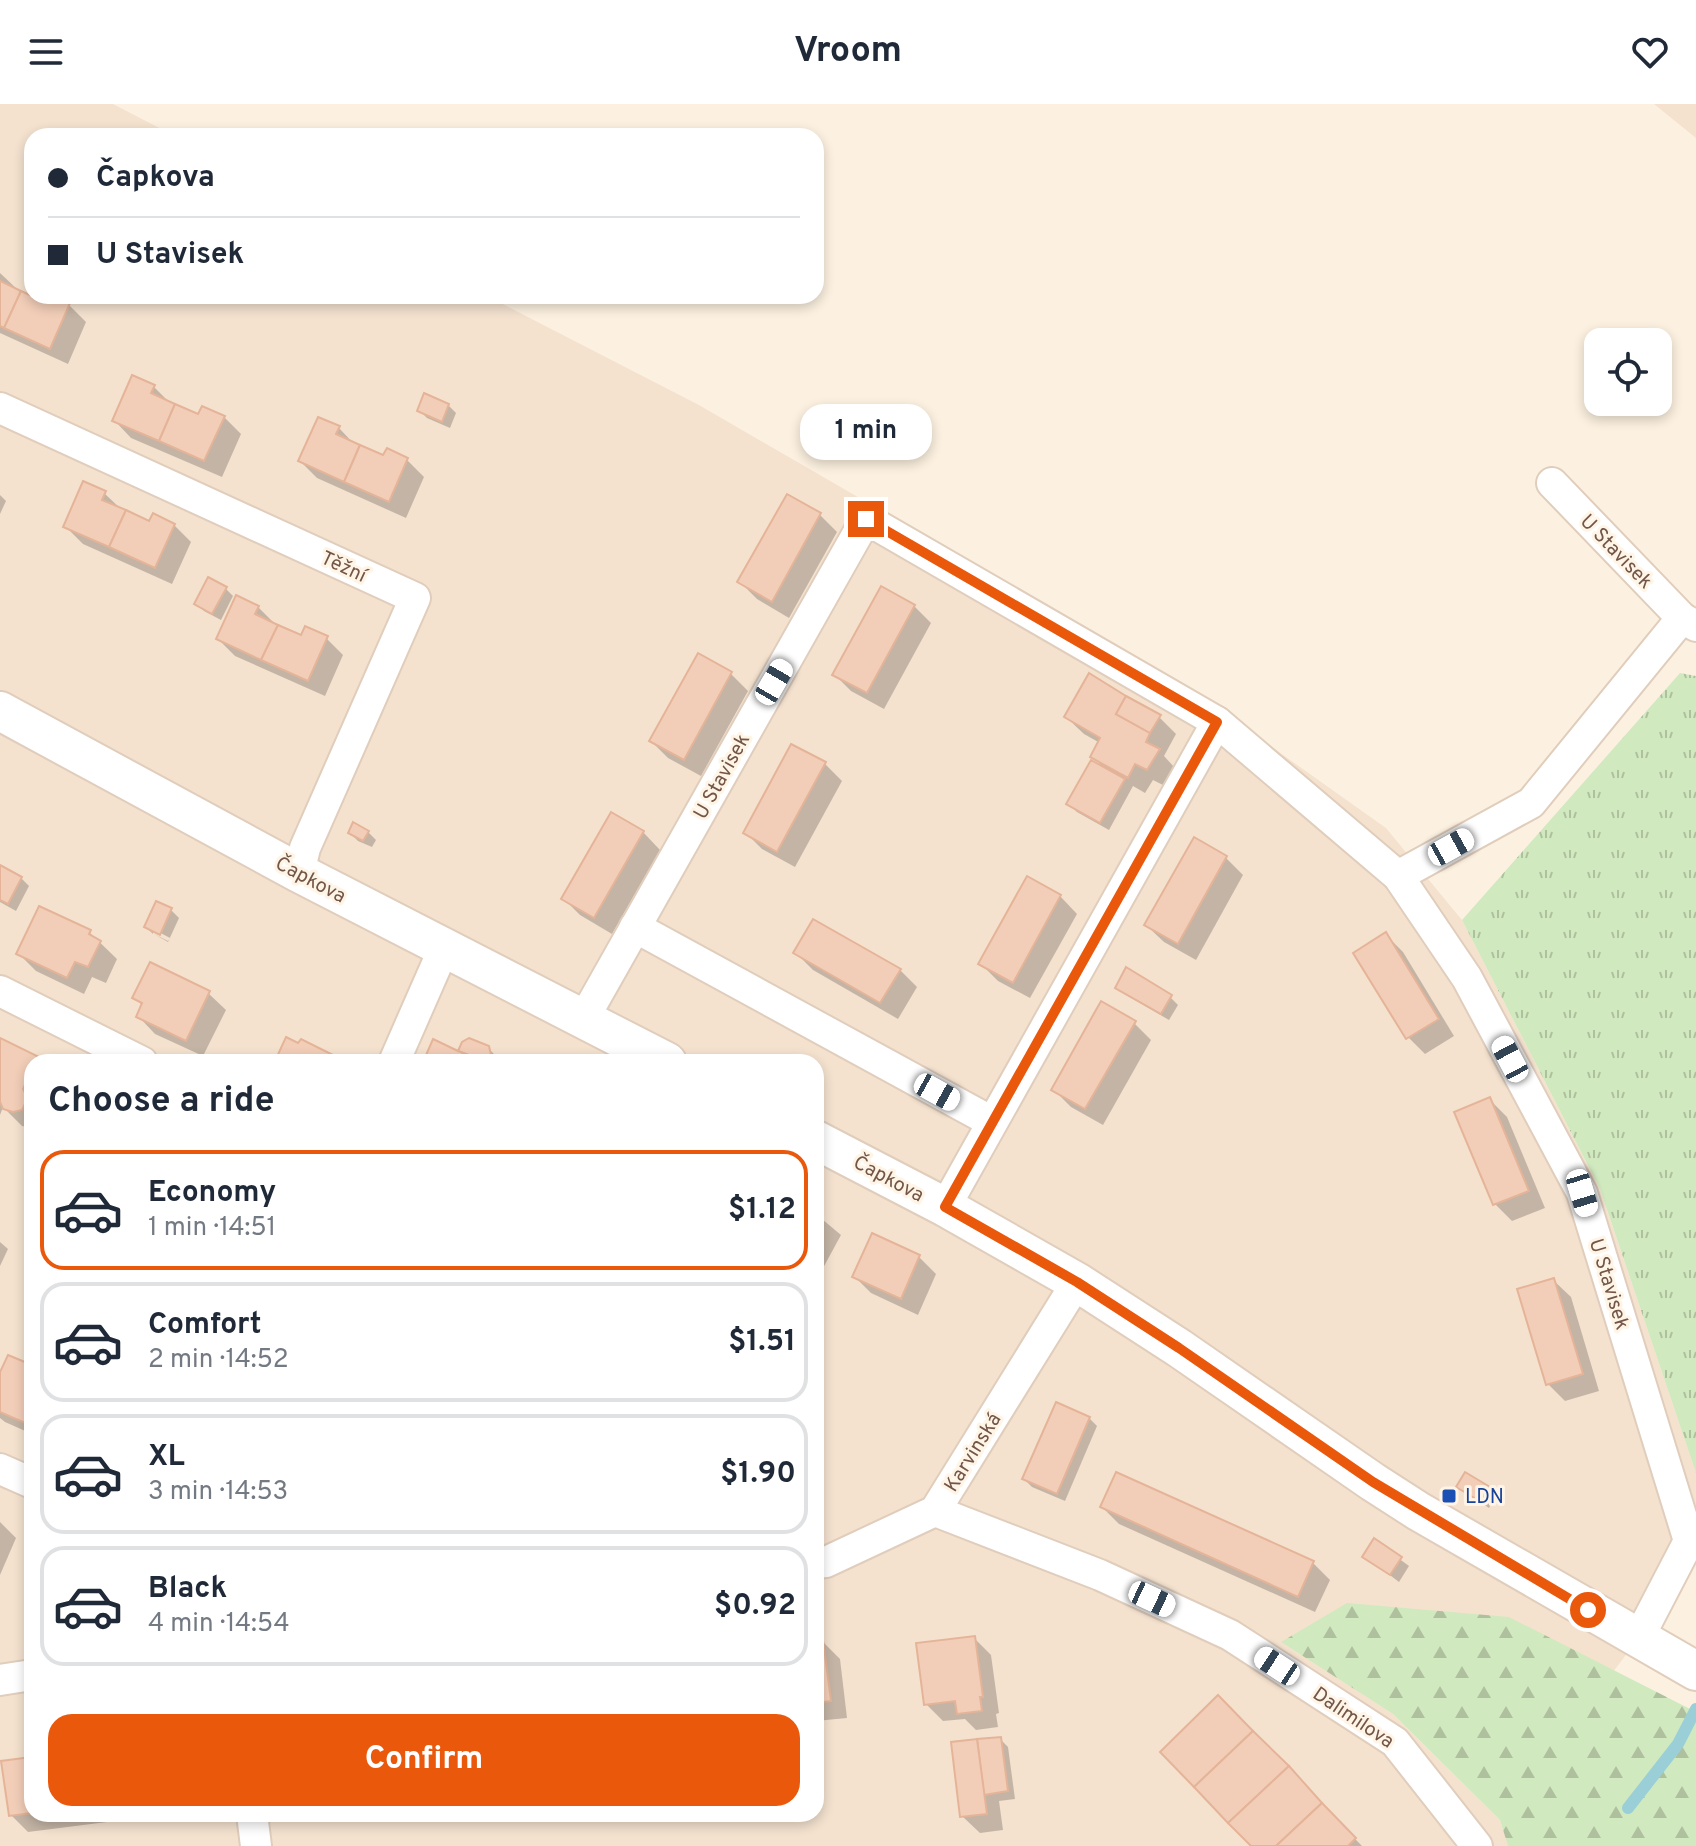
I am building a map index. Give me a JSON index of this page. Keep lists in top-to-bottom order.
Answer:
{
  "streets": {
    "street": [
      "U Stavisek",
      "Těžní",
      "Čapkova",
      "Karvinská",
      "Dalimilova"
    ]
  },
  "crossings": [
    ["U Stavisek", "Čapkova"],
    ["Těžní", "Čapkova"],
    ["Čapkova", "Karvinská"],
    ["Karvinská", "Dalimilova"]
  ],
  "places": {
    "transit": ["LDN"]
  },
  "page": {
    "header": "Vroom",
    "banner": ["Čapkova", "U Stavisek"],
    "bubble": "1 min",
    "heading": "Choose a ride",
    "list": [
      {
        "name": "Economy",
        "note": "1 min · 14:51",
        "value": "$1.12"
      },
      {
        "name": "Comfort",
        "note": "2 min · 14:52",
        "value": "$1.51"
      },
      {
        "name": "XL",
        "note": "3 min · 14:53",
        "value": "$1.90"
      },
      {
        "name": "Black",
        "note": "4 min · 14:54",
        "value": "$0.92"
      }
    ],
    "buttons": "Confirm"
  }
}
